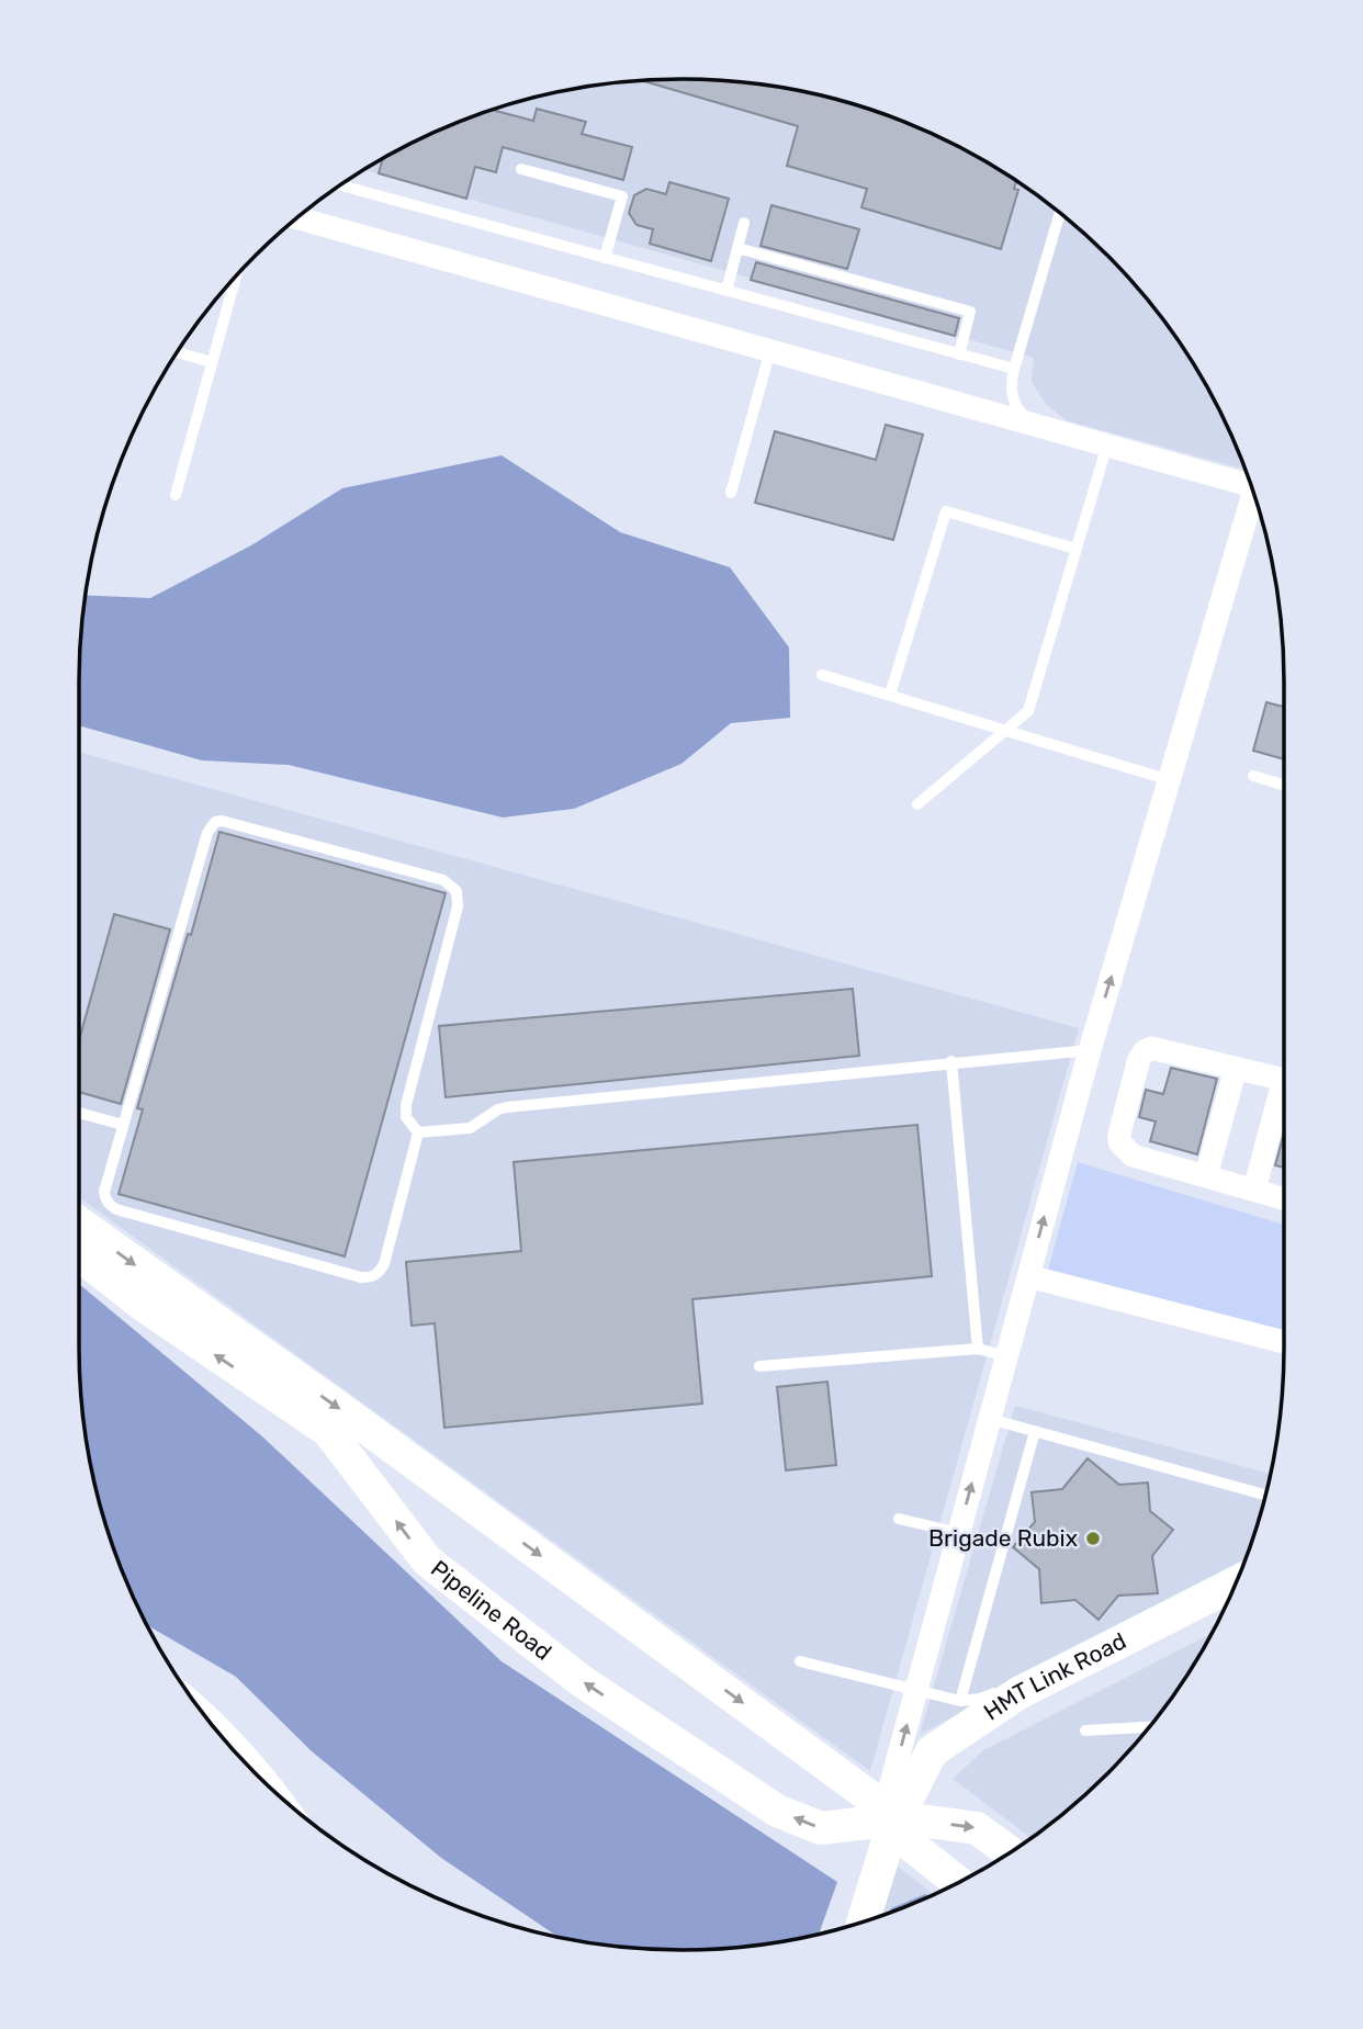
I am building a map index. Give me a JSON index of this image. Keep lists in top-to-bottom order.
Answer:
{
  "streets": {
    "main road": ["Pipeline Road", "HMT Link Road"]
  },
  "crossings": [
    ["Pipeline Road", "HMT Link Road"]
  ],
  "places": ["Brigade Rubix"]
}
